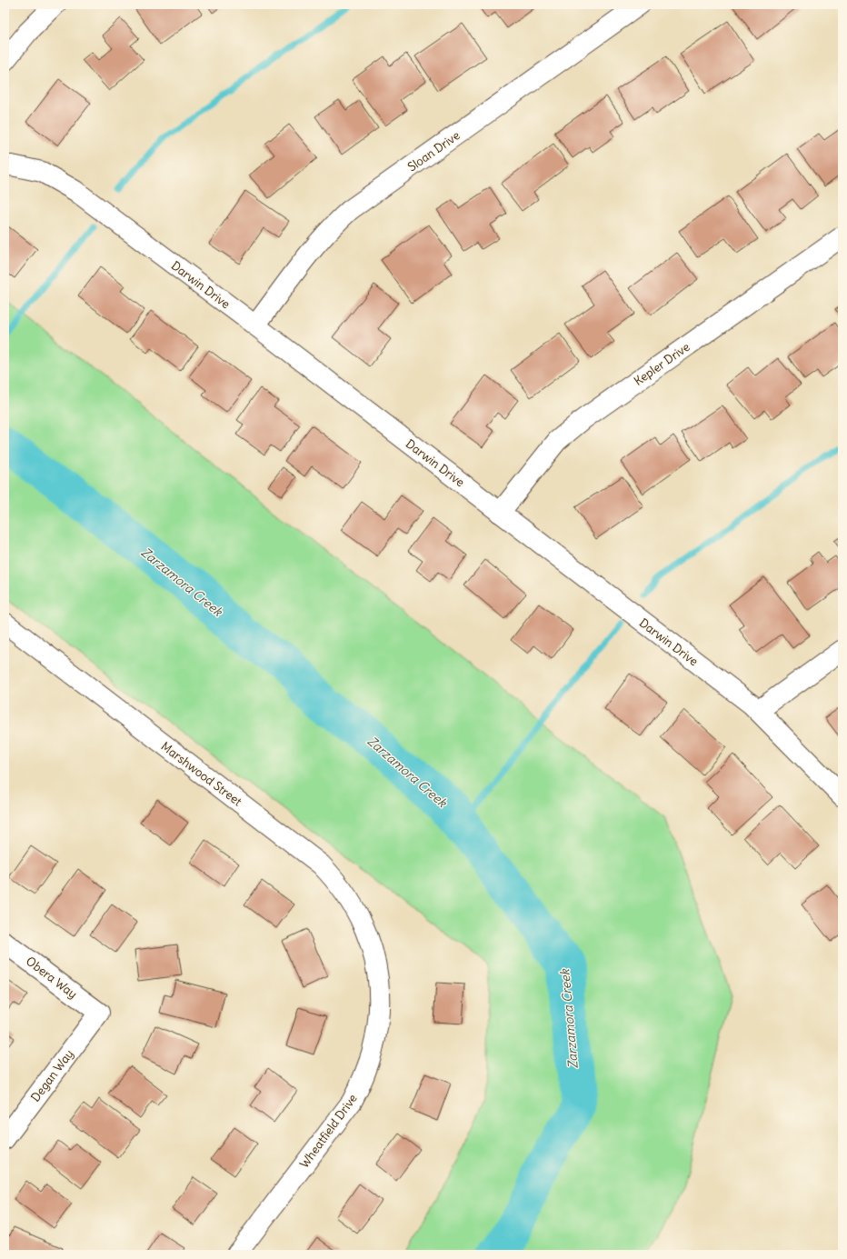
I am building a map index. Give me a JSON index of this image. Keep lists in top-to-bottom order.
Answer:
{
  "streets": {
    "street": [
      "Sloan Drive",
      "Darwin Drive",
      "Kepler Drive",
      "Marshwood Street",
      "Obera Way",
      "Degan Way",
      "Wheatfield Drive"
    ]
  },
  "crossings": [
    ["Sloan Drive", "Darwin Drive"],
    ["Darwin Drive", "Kepler Drive"],
    ["Marshwood Street", "Wheatfield Drive"],
    ["Obera Way", "Degan Way"]
  ],
  "water": ["Zarzamora Creek"]
}
